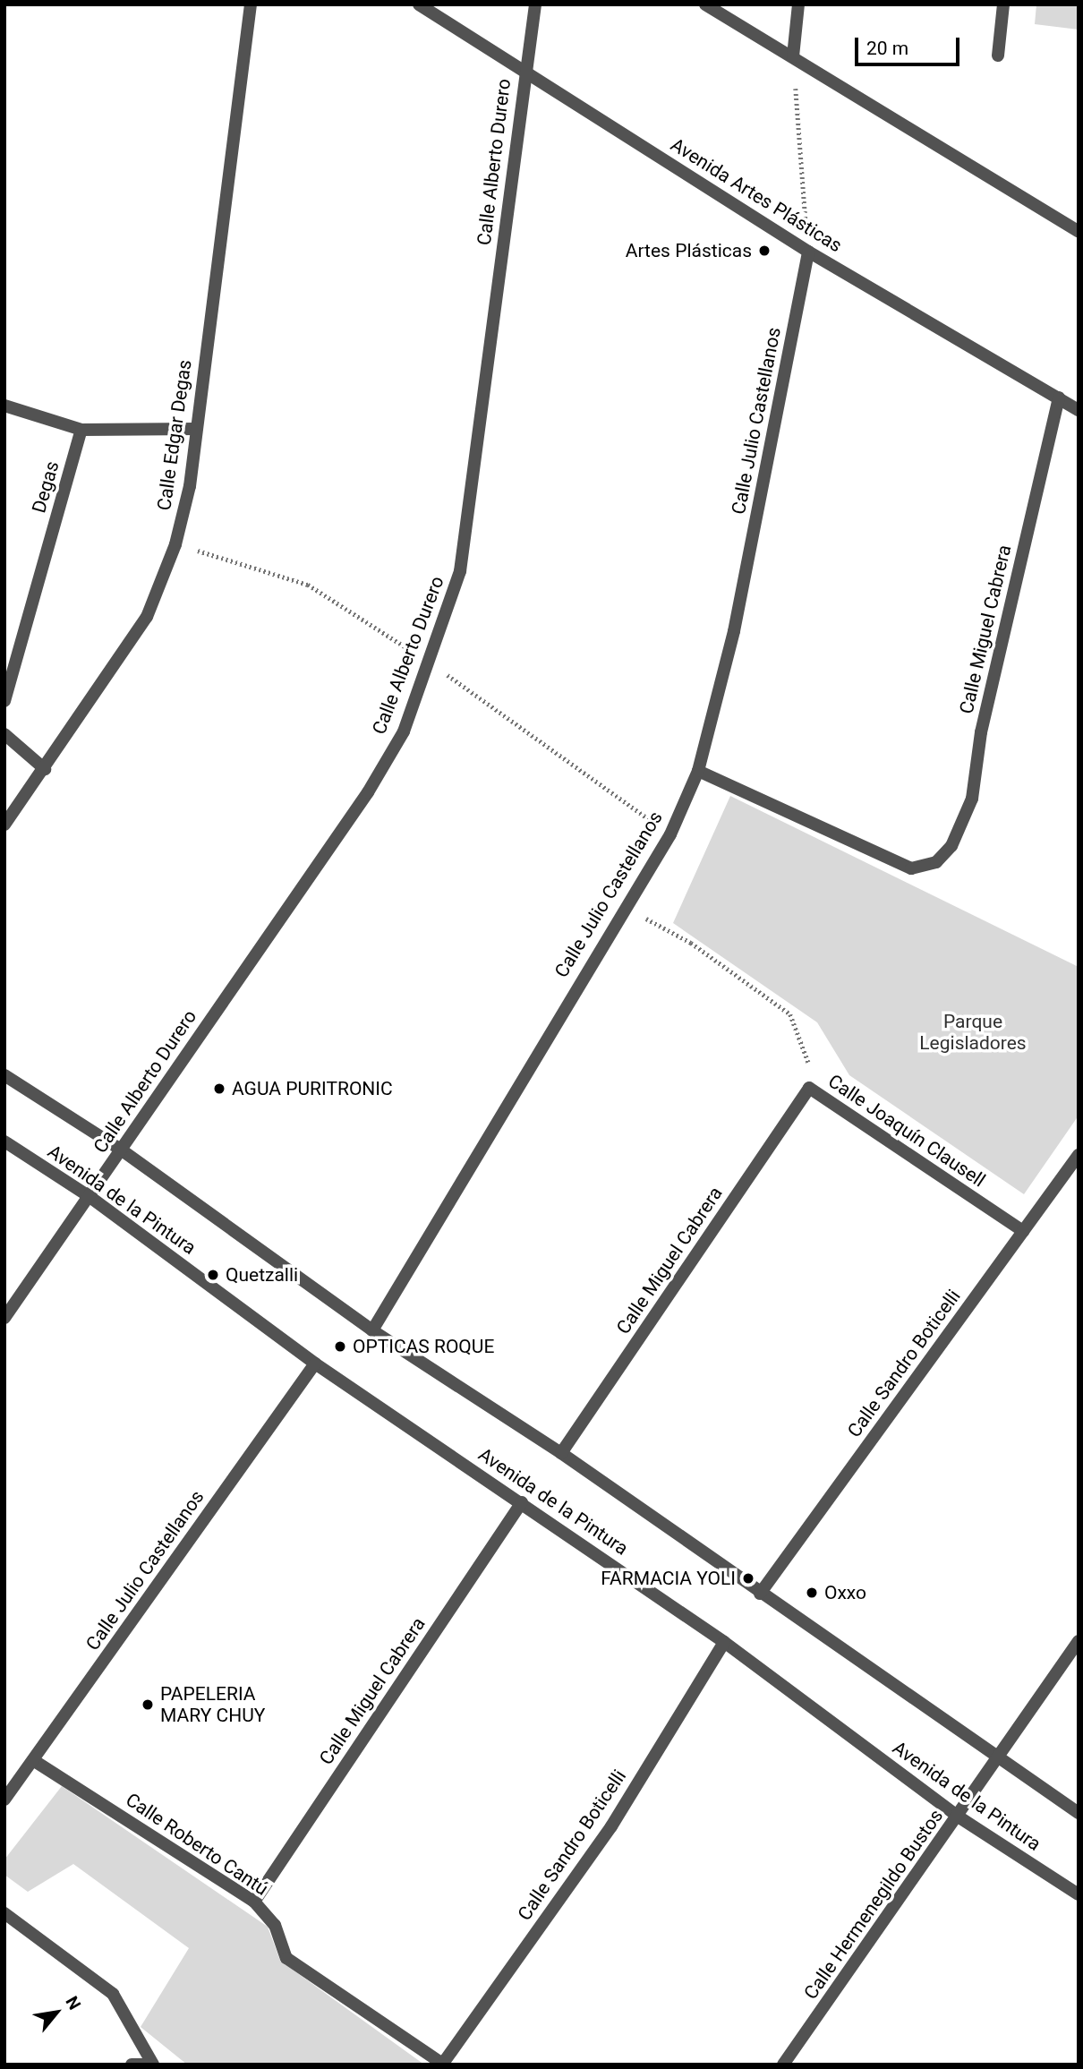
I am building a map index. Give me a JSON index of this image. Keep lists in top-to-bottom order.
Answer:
{
  "streets": {
    "street": [
      "Calle Alberto Durero",
      "Avenida Artes Plásticas",
      "Calle Julio Castellanos",
      "Calle Edgar Degas",
      "Degas",
      "Calle Miguel Cabrera",
      "Calle Joaquín Clausell",
      "Avenida de la Pintura",
      "Calle Sandro Boticelli",
      "Calle Roberto Cantú",
      "Calle Hermenegildo Bustos"
    ]
  },
  "crossings": [
    ["Calle Alberto Durero", "Avenida Artes Plásticas"],
    ["Calle Alberto Durero", "Avenida de la Pintura"],
    ["Avenida Artes Plásticas", "Calle Julio Castellanos"],
    ["Avenida Artes Plásticas", "Calle Miguel Cabrera"],
    ["Calle Julio Castellanos", "Calle Miguel Cabrera"],
    ["Calle Julio Castellanos", "Calle Joaquín Clausell"],
    ["Calle Julio Castellanos", "Avenida de la Pintura"],
    ["Calle Julio Castellanos", "Calle Roberto Cantú"],
    ["Calle Miguel Cabrera", "Calle Joaquín Clausell"],
    ["Calle Miguel Cabrera", "Avenida de la Pintura"],
    ["Calle Miguel Cabrera", "Calle Roberto Cantú"],
    ["Calle Joaquín Clausell", "Calle Sandro Boticelli"],
    ["Avenida de la Pintura", "Calle Sandro Boticelli"],
    ["Avenida de la Pintura", "Calle Hermenegildo Bustos"],
    ["Calle Sandro Boticelli", "Calle Roberto Cantú"]
  ],
  "parks": ["Parque Legisladores"],
  "places": [
    "Artes Plásticas",
    "AGUA PURITRONIC",
    "Quetzalli",
    "OPTICAS ROQUE",
    "FARMACIA YOLI",
    "Oxxo",
    "PAPELERIA MARY CHUY"
  ],
  "scale_bar": "20 m",
  "north": "top right"
}
